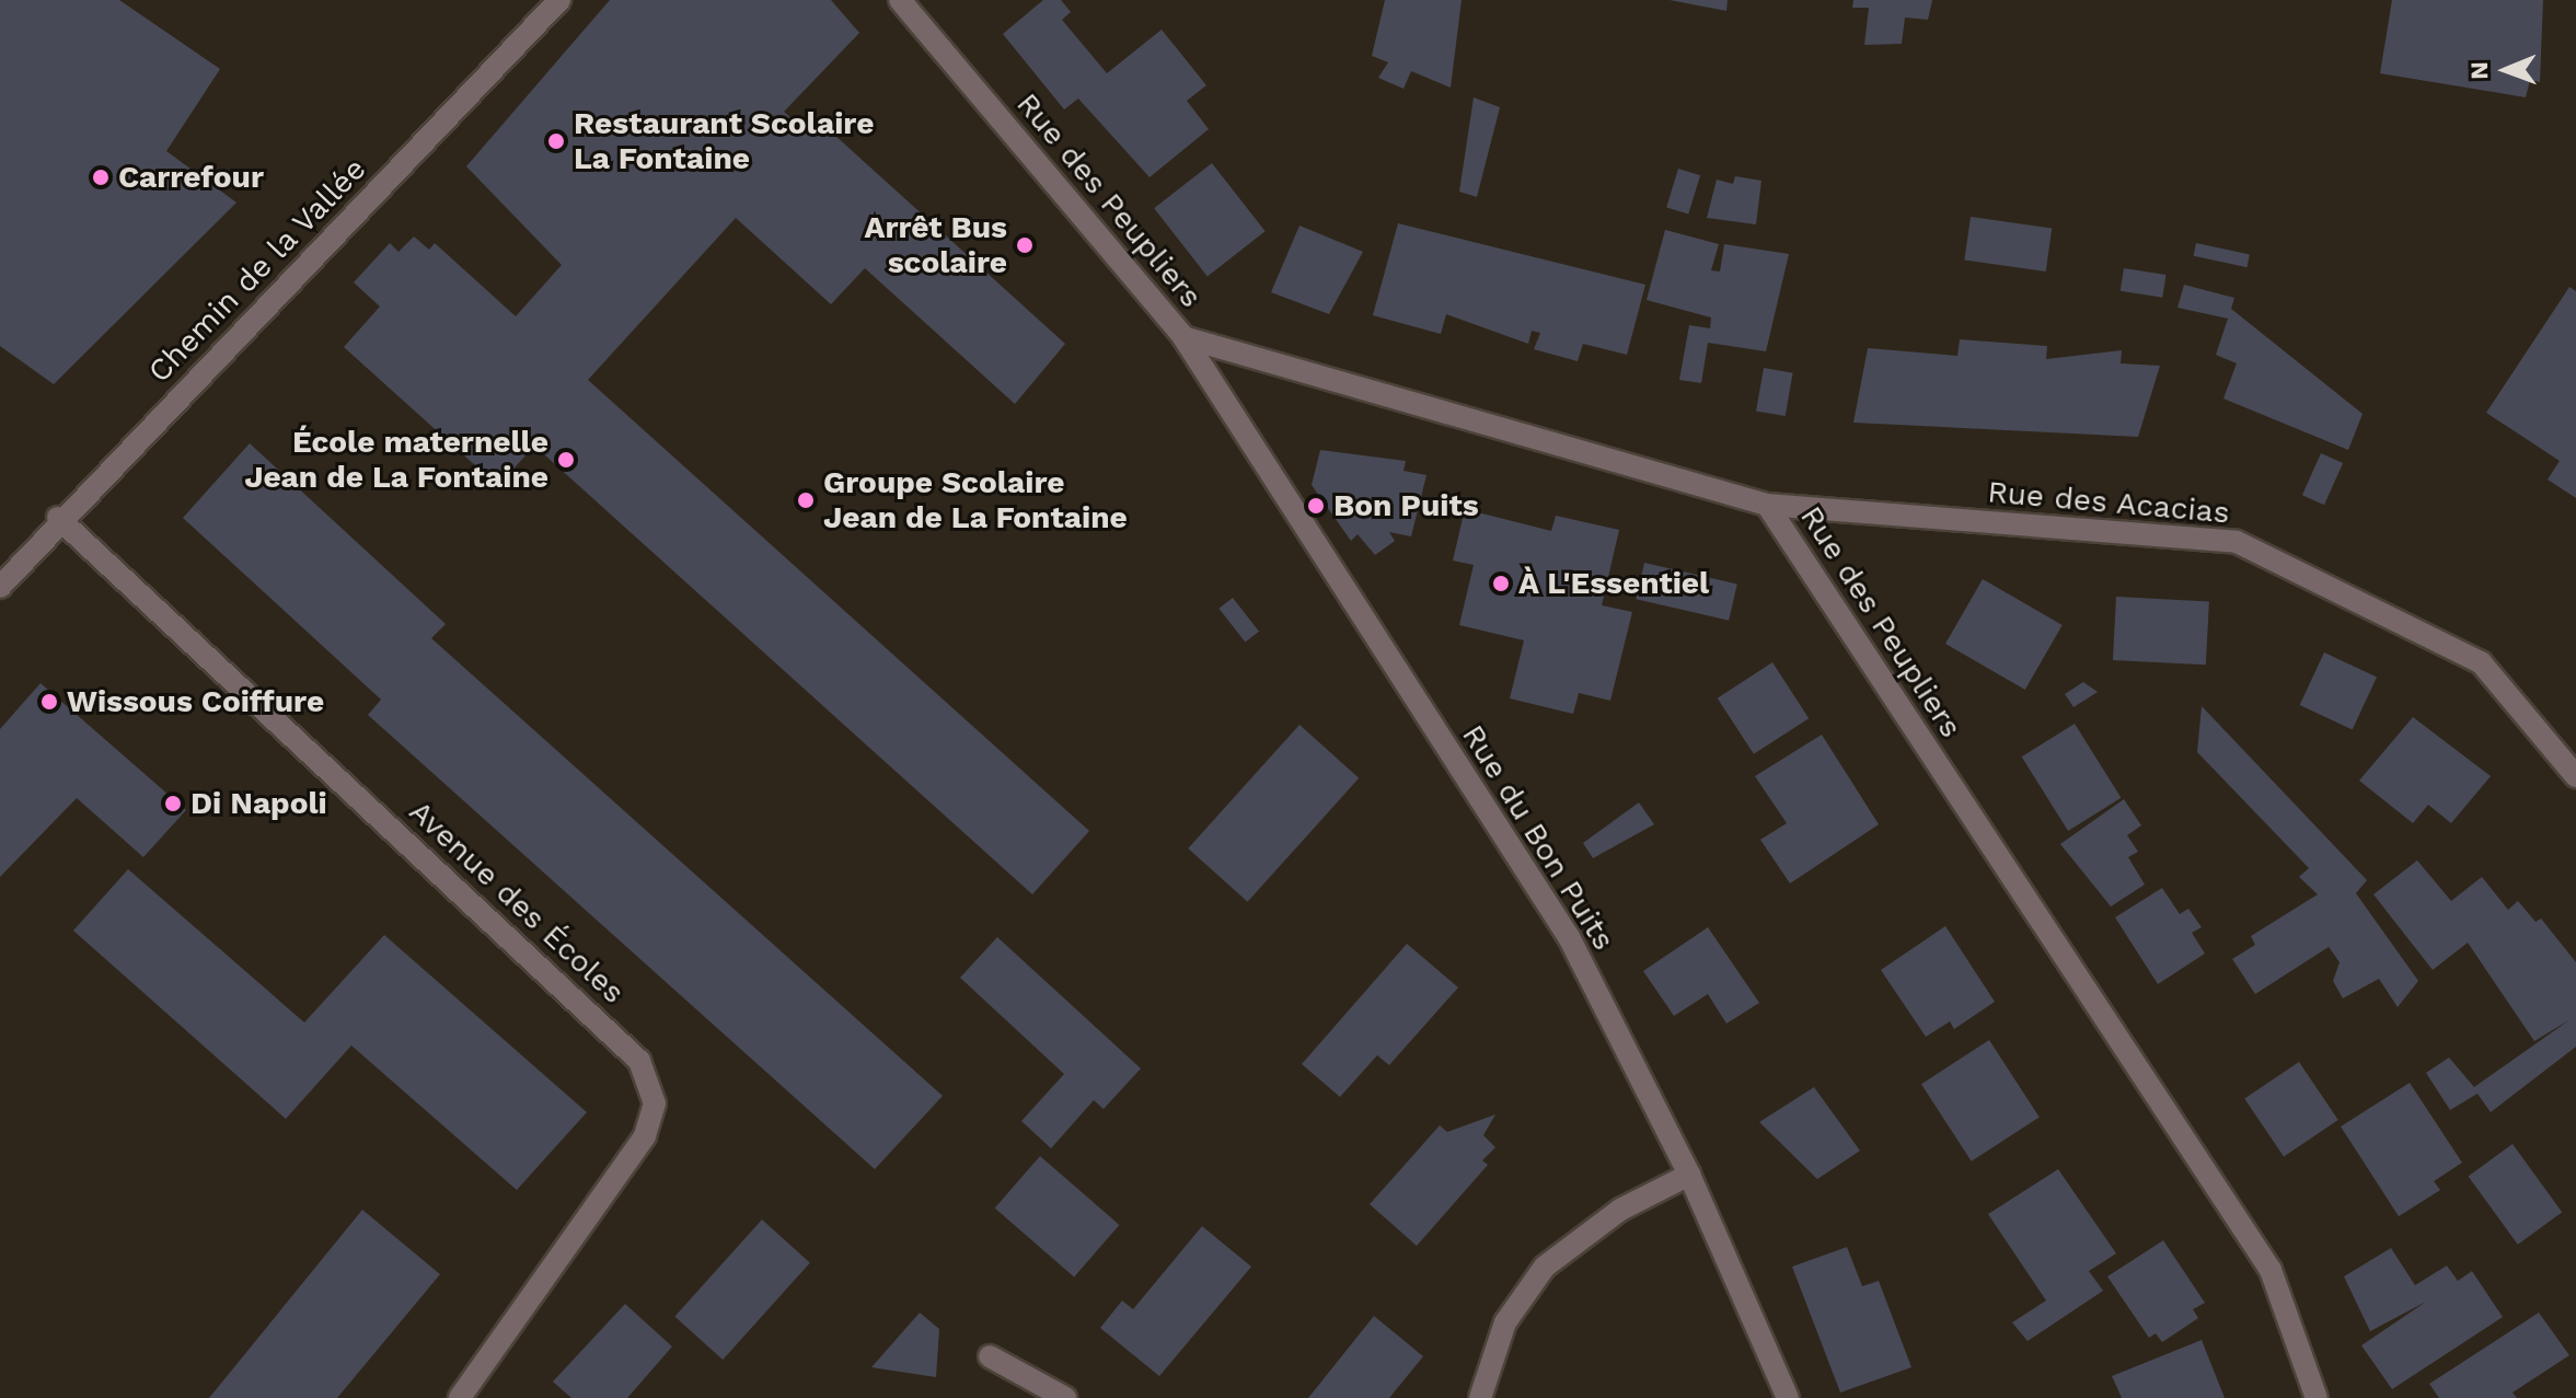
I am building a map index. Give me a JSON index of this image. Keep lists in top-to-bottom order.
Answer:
{
  "streets": {
    "street": [
      "Rue des Peupliers",
      "Chemin de la Vallée",
      "Rue des Acacias",
      "Rue du Bon Puits",
      "Avenue des Écoles"
    ]
  },
  "crossings": [
    ["Rue des Peupliers", "Rue des Acacias"],
    ["Rue des Peupliers", "Rue du Bon Puits"],
    ["Chemin de la Vallée", "Avenue des Écoles"]
  ],
  "places": [
    "Restaurant Scolaire La Fontaine",
    "Carrefour",
    "Arrêt Bus scolaire",
    "École maternelle Jean de La Fontaine",
    "Groupe Scolaire Jean de La Fontaine",
    "Bon Puits",
    "À L'Essentiel",
    "Wissous Coiffure",
    "Di Napoli"
  ],
  "north": "left"
}
